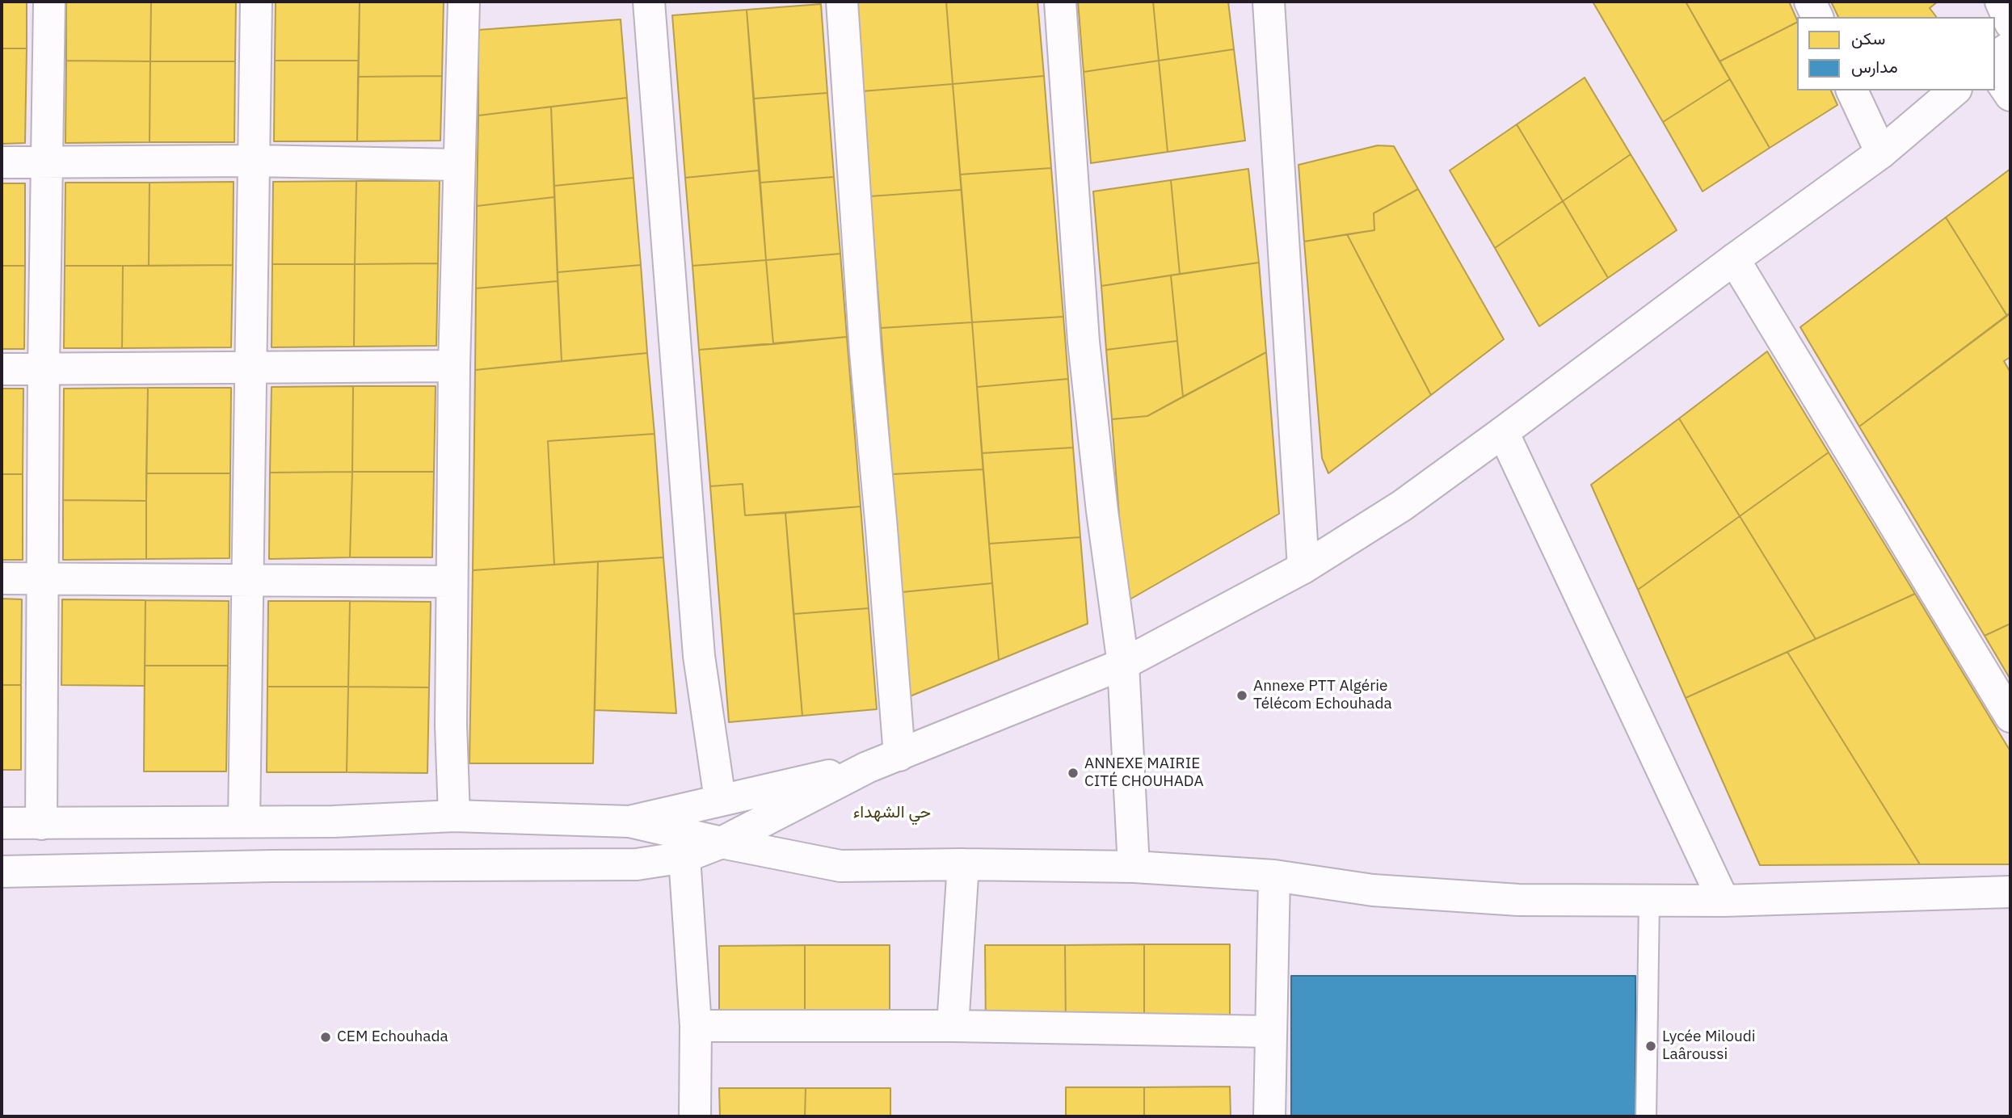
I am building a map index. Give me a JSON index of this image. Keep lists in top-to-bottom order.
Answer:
{
  "districts": ["حي الشهداء"],
  "places": [
    "Annexe PTT Algérie Télécom Echouhada",
    "ANNEXE MAIRIE CITÉ CHOUHADA",
    "CEM Echouhada",
    "Lycée Miloudi Laâroussi"
  ],
  "legend": ["سكن", "مدارس"]
}
